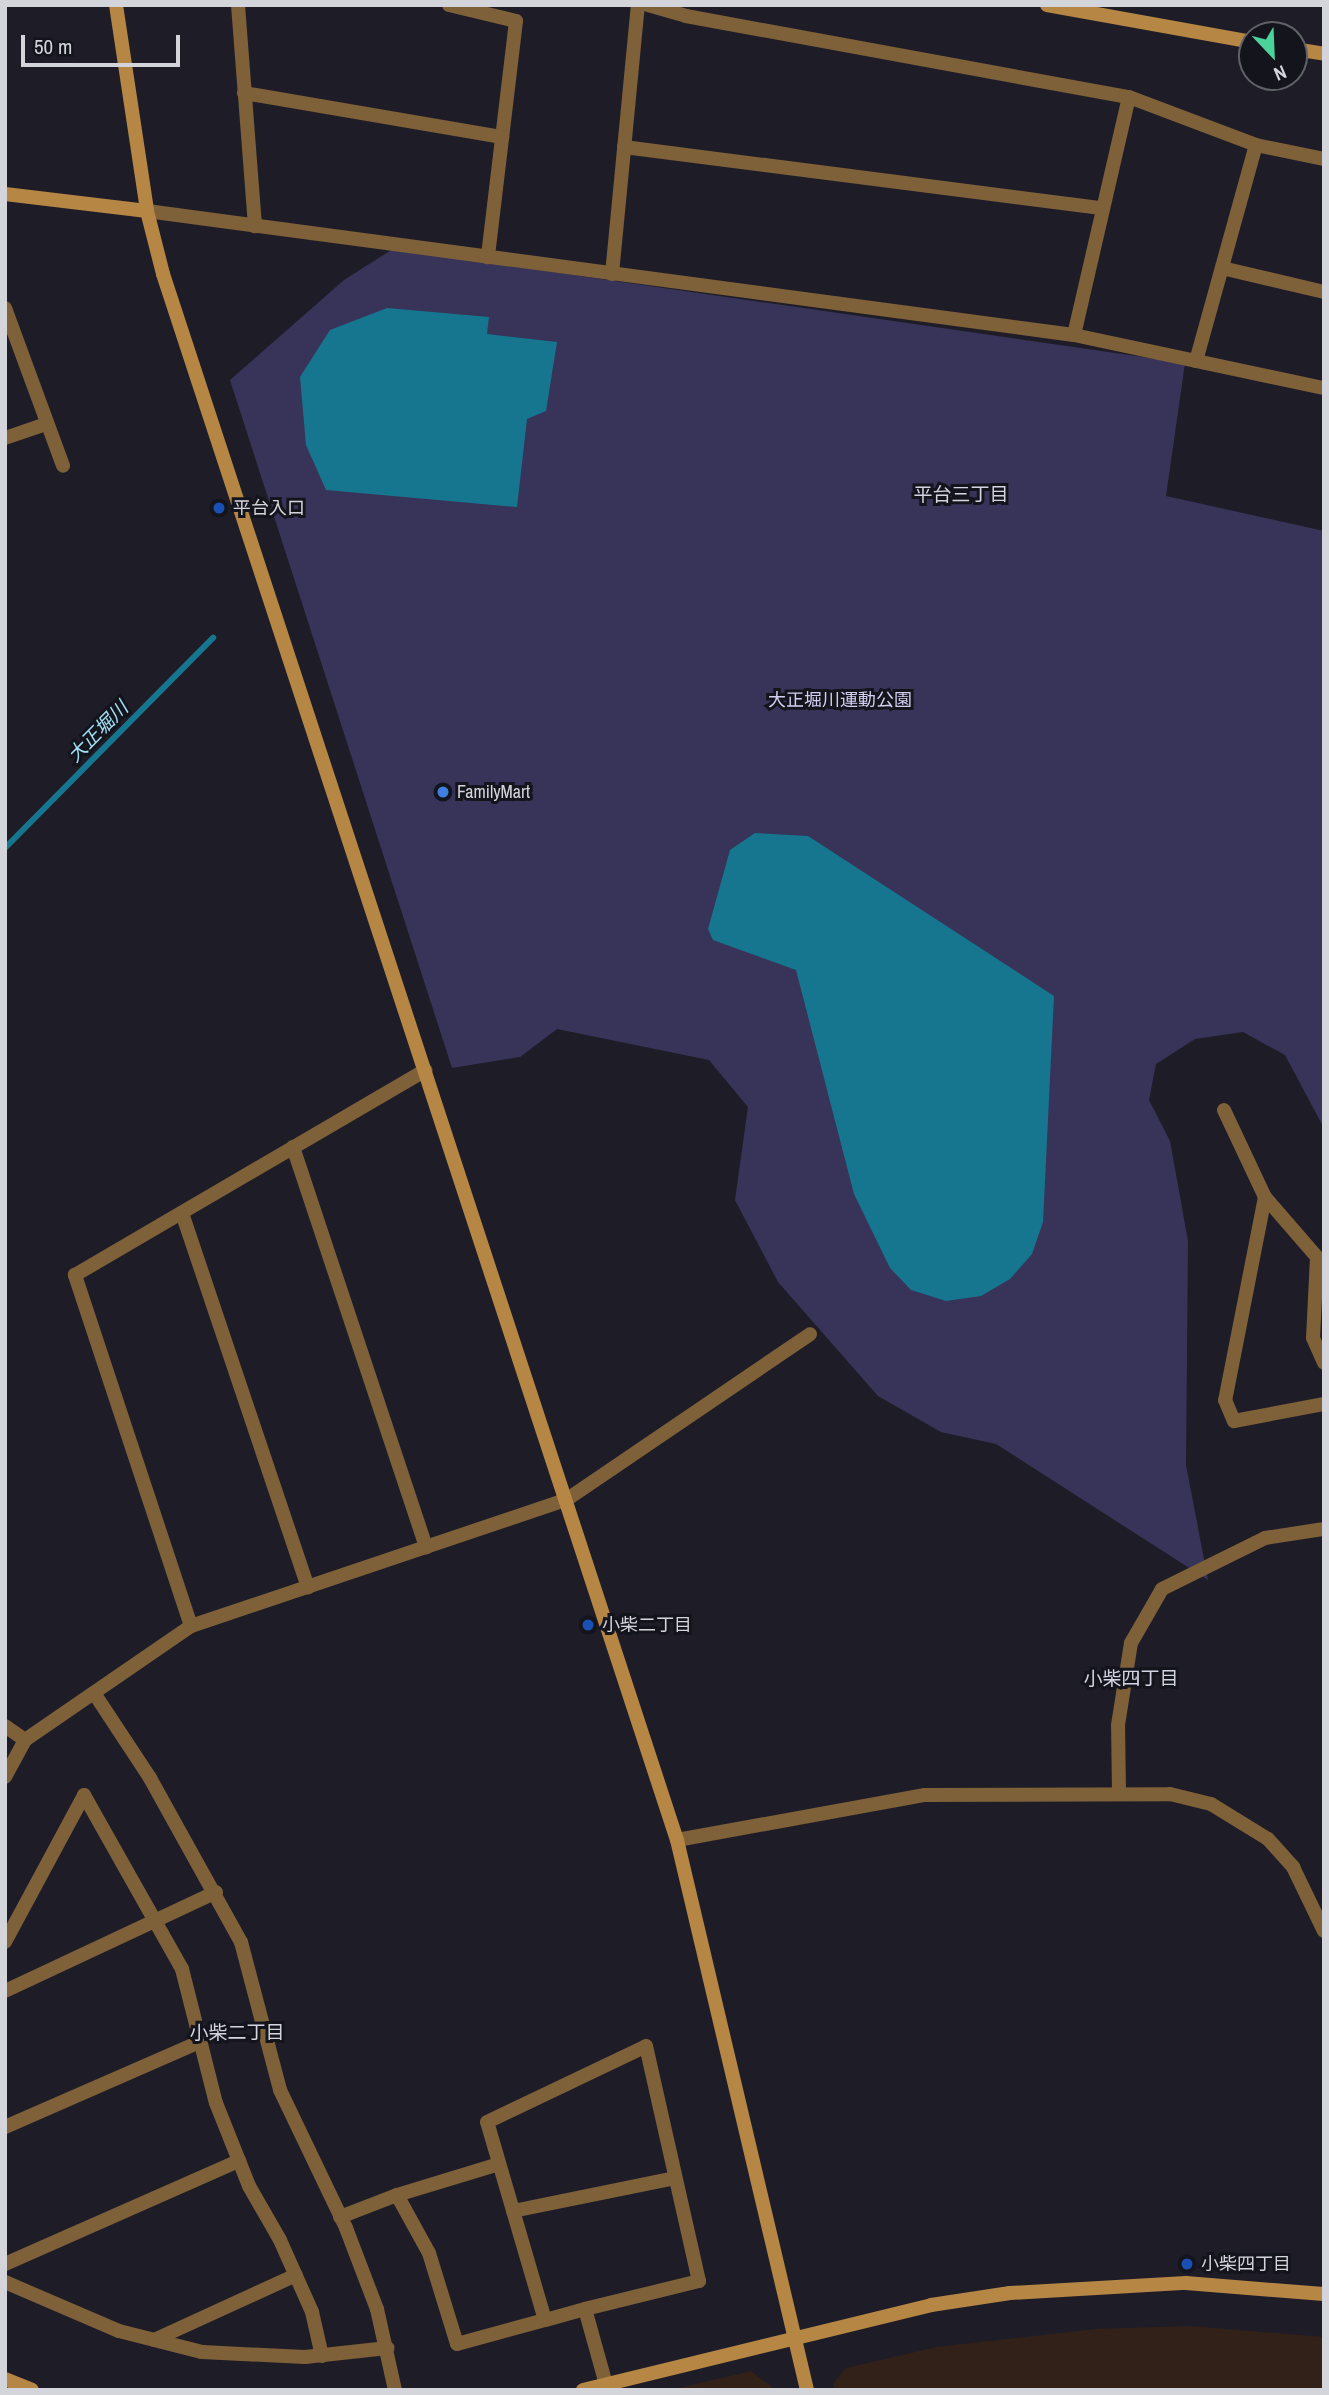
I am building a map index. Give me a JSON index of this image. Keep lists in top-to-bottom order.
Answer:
{
  "districts": ["平台三丁目", "小柴四丁目", "小柴二丁目"],
  "water": ["大正堀川"],
  "parks": ["大正堀川運動公園"],
  "places": [
    "平台入口",
    "FamilyMart",
    "小柴二丁目",
    "小柴四丁目"
  ],
  "scale_bar": "50 m",
  "north": "bottom right"
}
